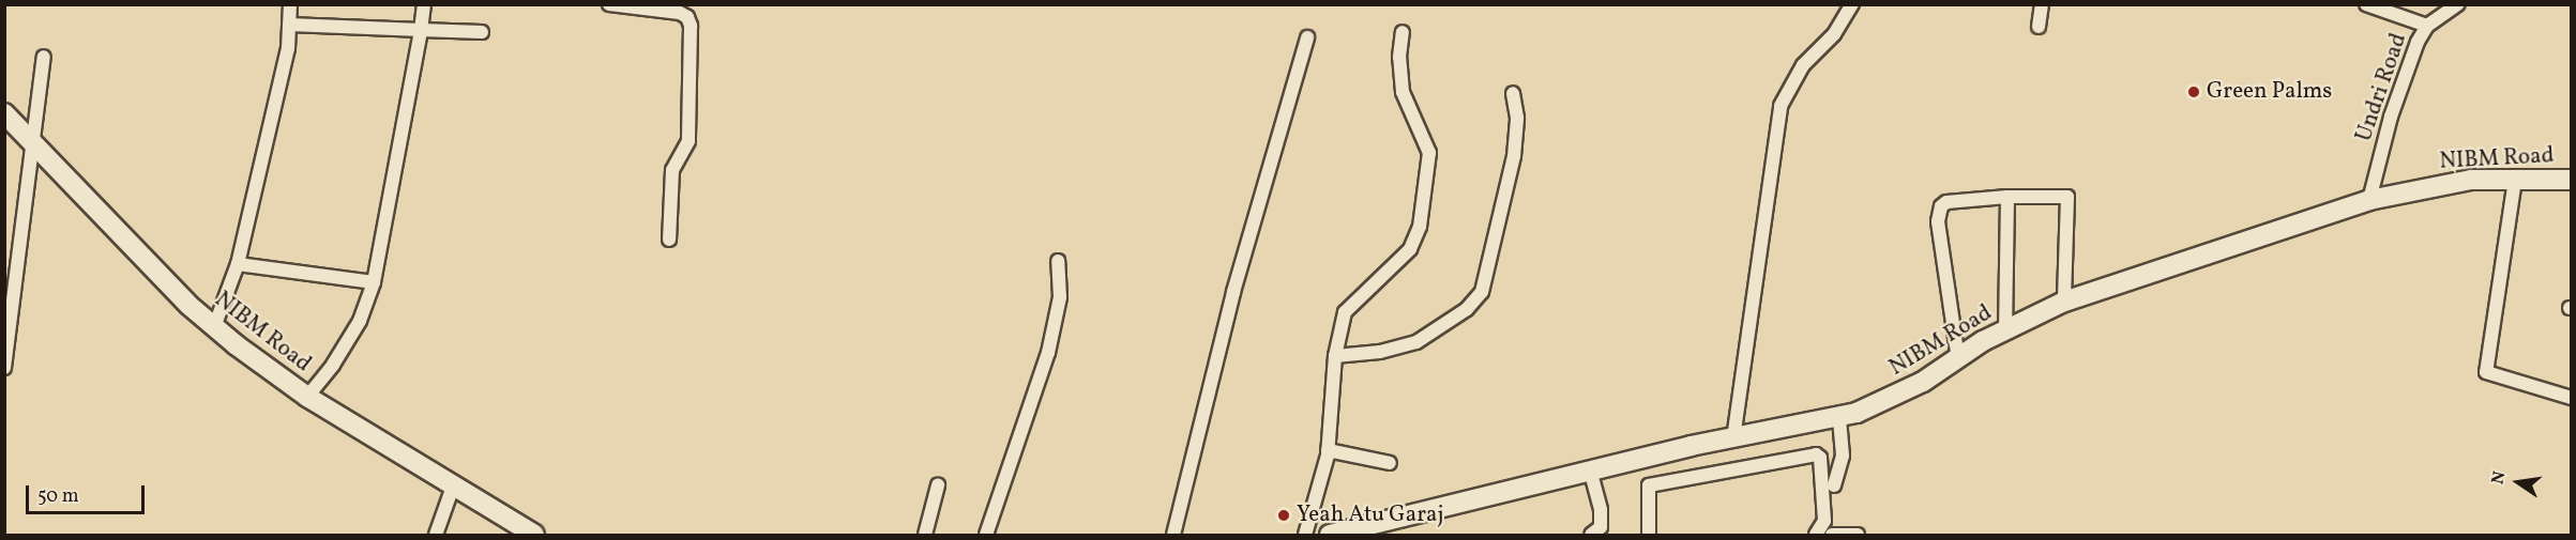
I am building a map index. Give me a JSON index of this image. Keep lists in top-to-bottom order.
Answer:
{
  "streets": {
    "main road": ["NIBM Road"],
    "street": ["Undri Road"]
  },
  "crossings": [
    ["Undri Road", "NIBM Road"]
  ],
  "places": ["Green Palms", "Yeah Atu Garaj"],
  "scale_bar": "50 m",
  "north": "left"
}
